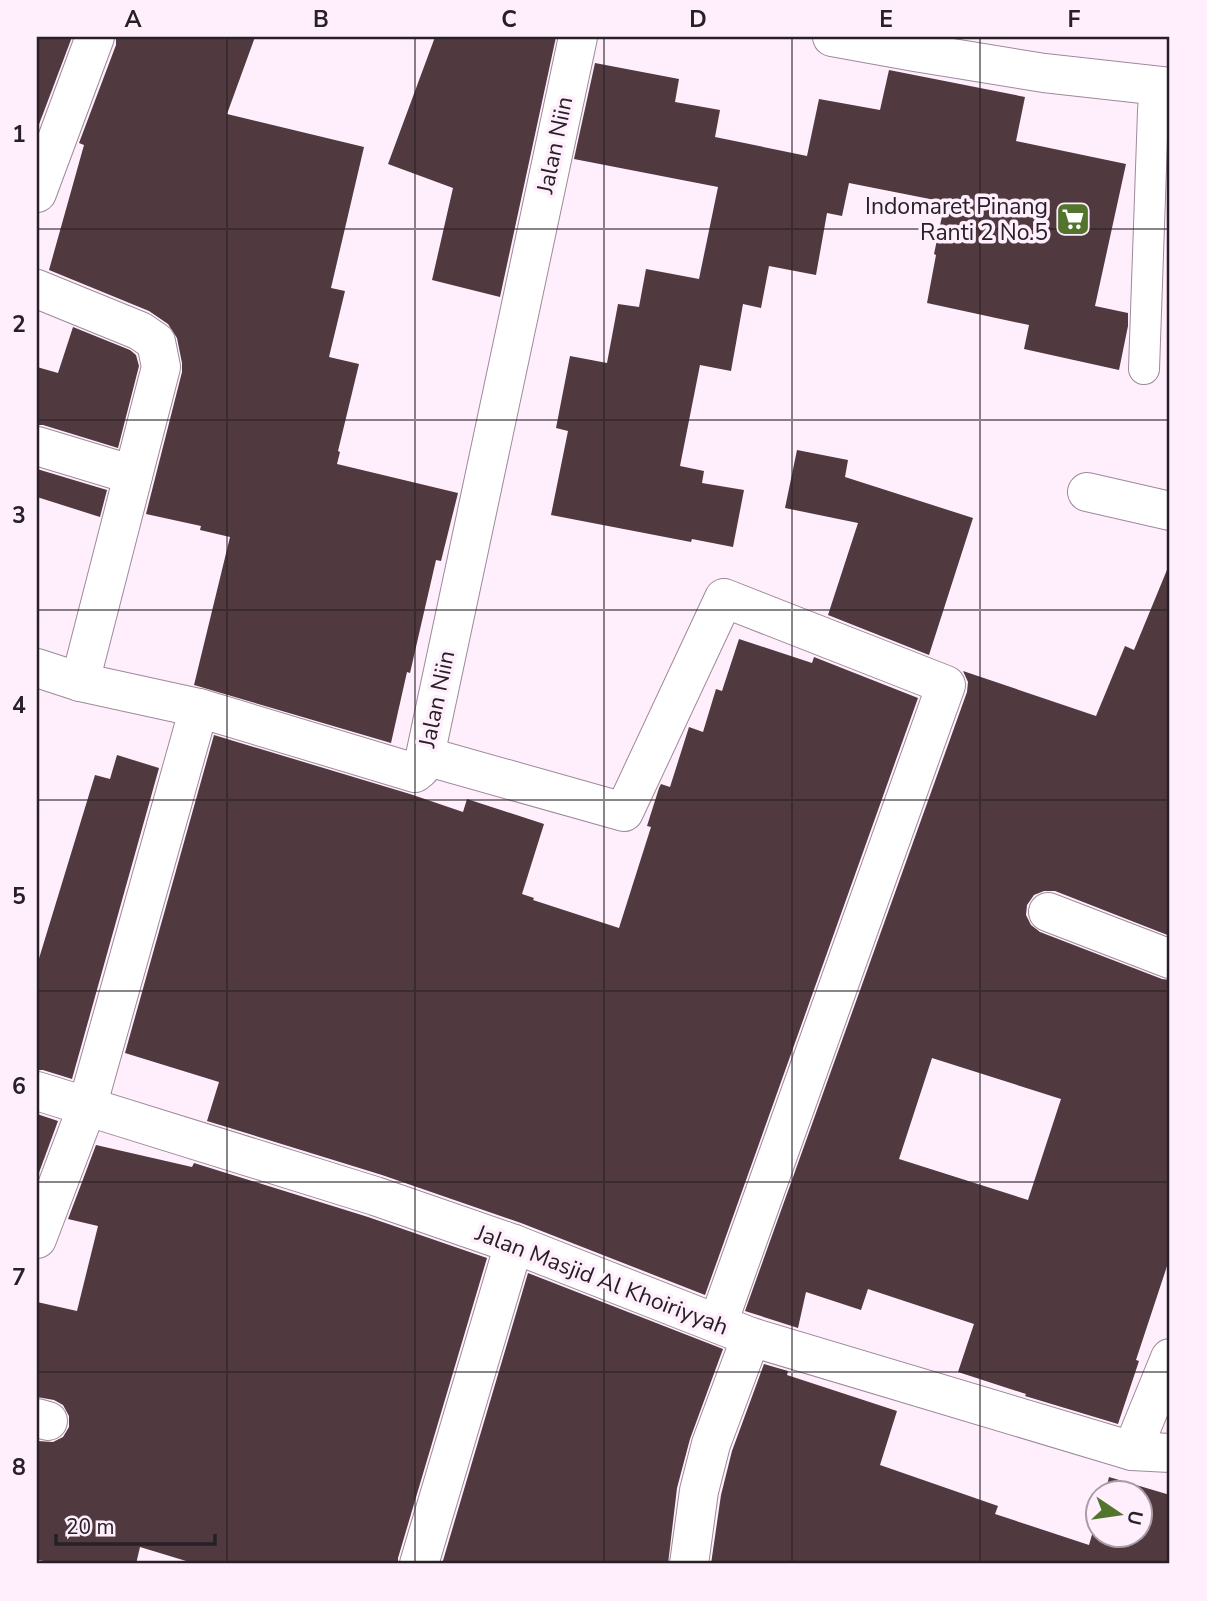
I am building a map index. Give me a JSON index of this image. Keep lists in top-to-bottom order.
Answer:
{
  "streets": {
    "street": ["Jalan Niin", "Jalan Masjid Al Khoiriyyah"]
  },
  "places": {
    "supermarket": ["Indomaret Pinang Ranti 2 No.5"]
  },
  "scale_bar": "20 m",
  "north": "right",
  "grid": {
    "columns": [
      "A",
      "B",
      "C",
      "D",
      "E",
      "F"
    ],
    "rows": [
      "1",
      "2",
      "3",
      "4",
      "5",
      "6",
      "7",
      "8"
    ]
  }
}
